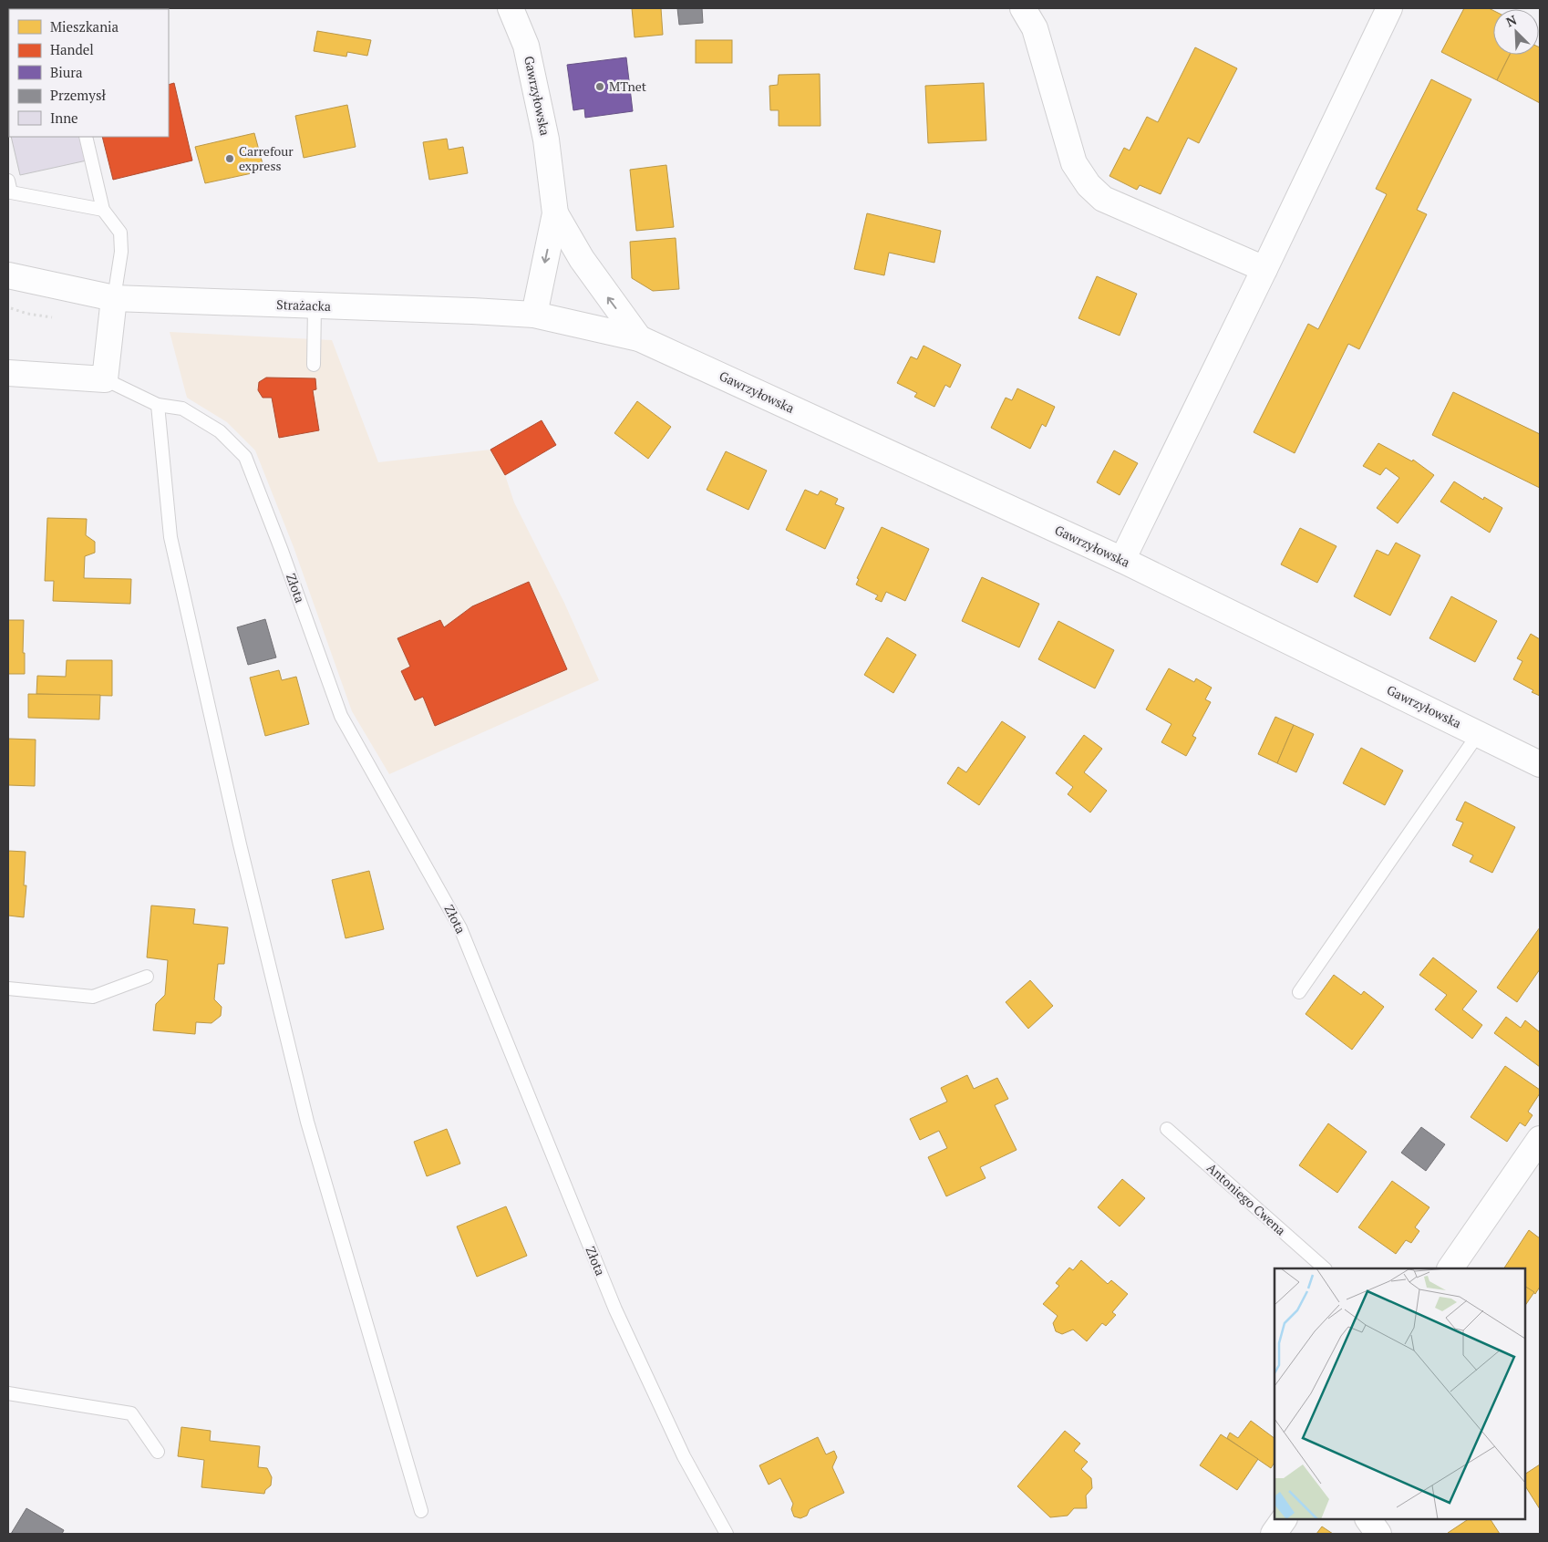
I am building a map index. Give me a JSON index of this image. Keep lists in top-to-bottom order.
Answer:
{
  "streets": {
    "street": ["Gawrzyłowska", "Strażacka"],
    "lane": ["Złota", "Antoniego Cwena"]
  },
  "crossings": [
    ["Gawrzyłowska", "Strażacka"]
  ],
  "places": ["MTnet", "Carrefour express"],
  "legend": [
    "Mieszkania",
    "Handel",
    "Biura",
    "Przemysł",
    "Inne"
  ],
  "north": "top left"
}
